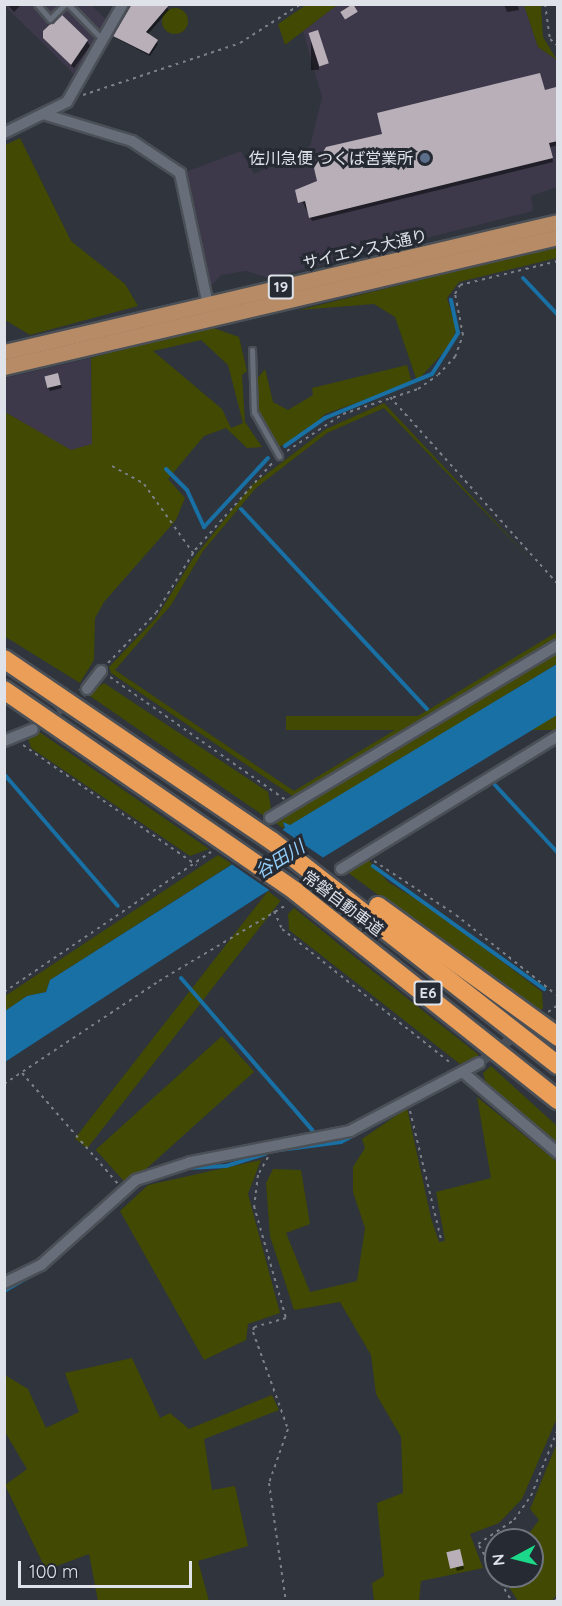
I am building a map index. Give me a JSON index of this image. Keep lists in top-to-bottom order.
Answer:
{
  "streets": {
    "highway": ["常磐自動車道", "E6"],
    "main road": ["サイエンス大通り", "19"]
  },
  "water": ["谷田川"],
  "places": ["佐川急便 つくば営業所"],
  "scale_bar": "100 m",
  "north": "left"
}
